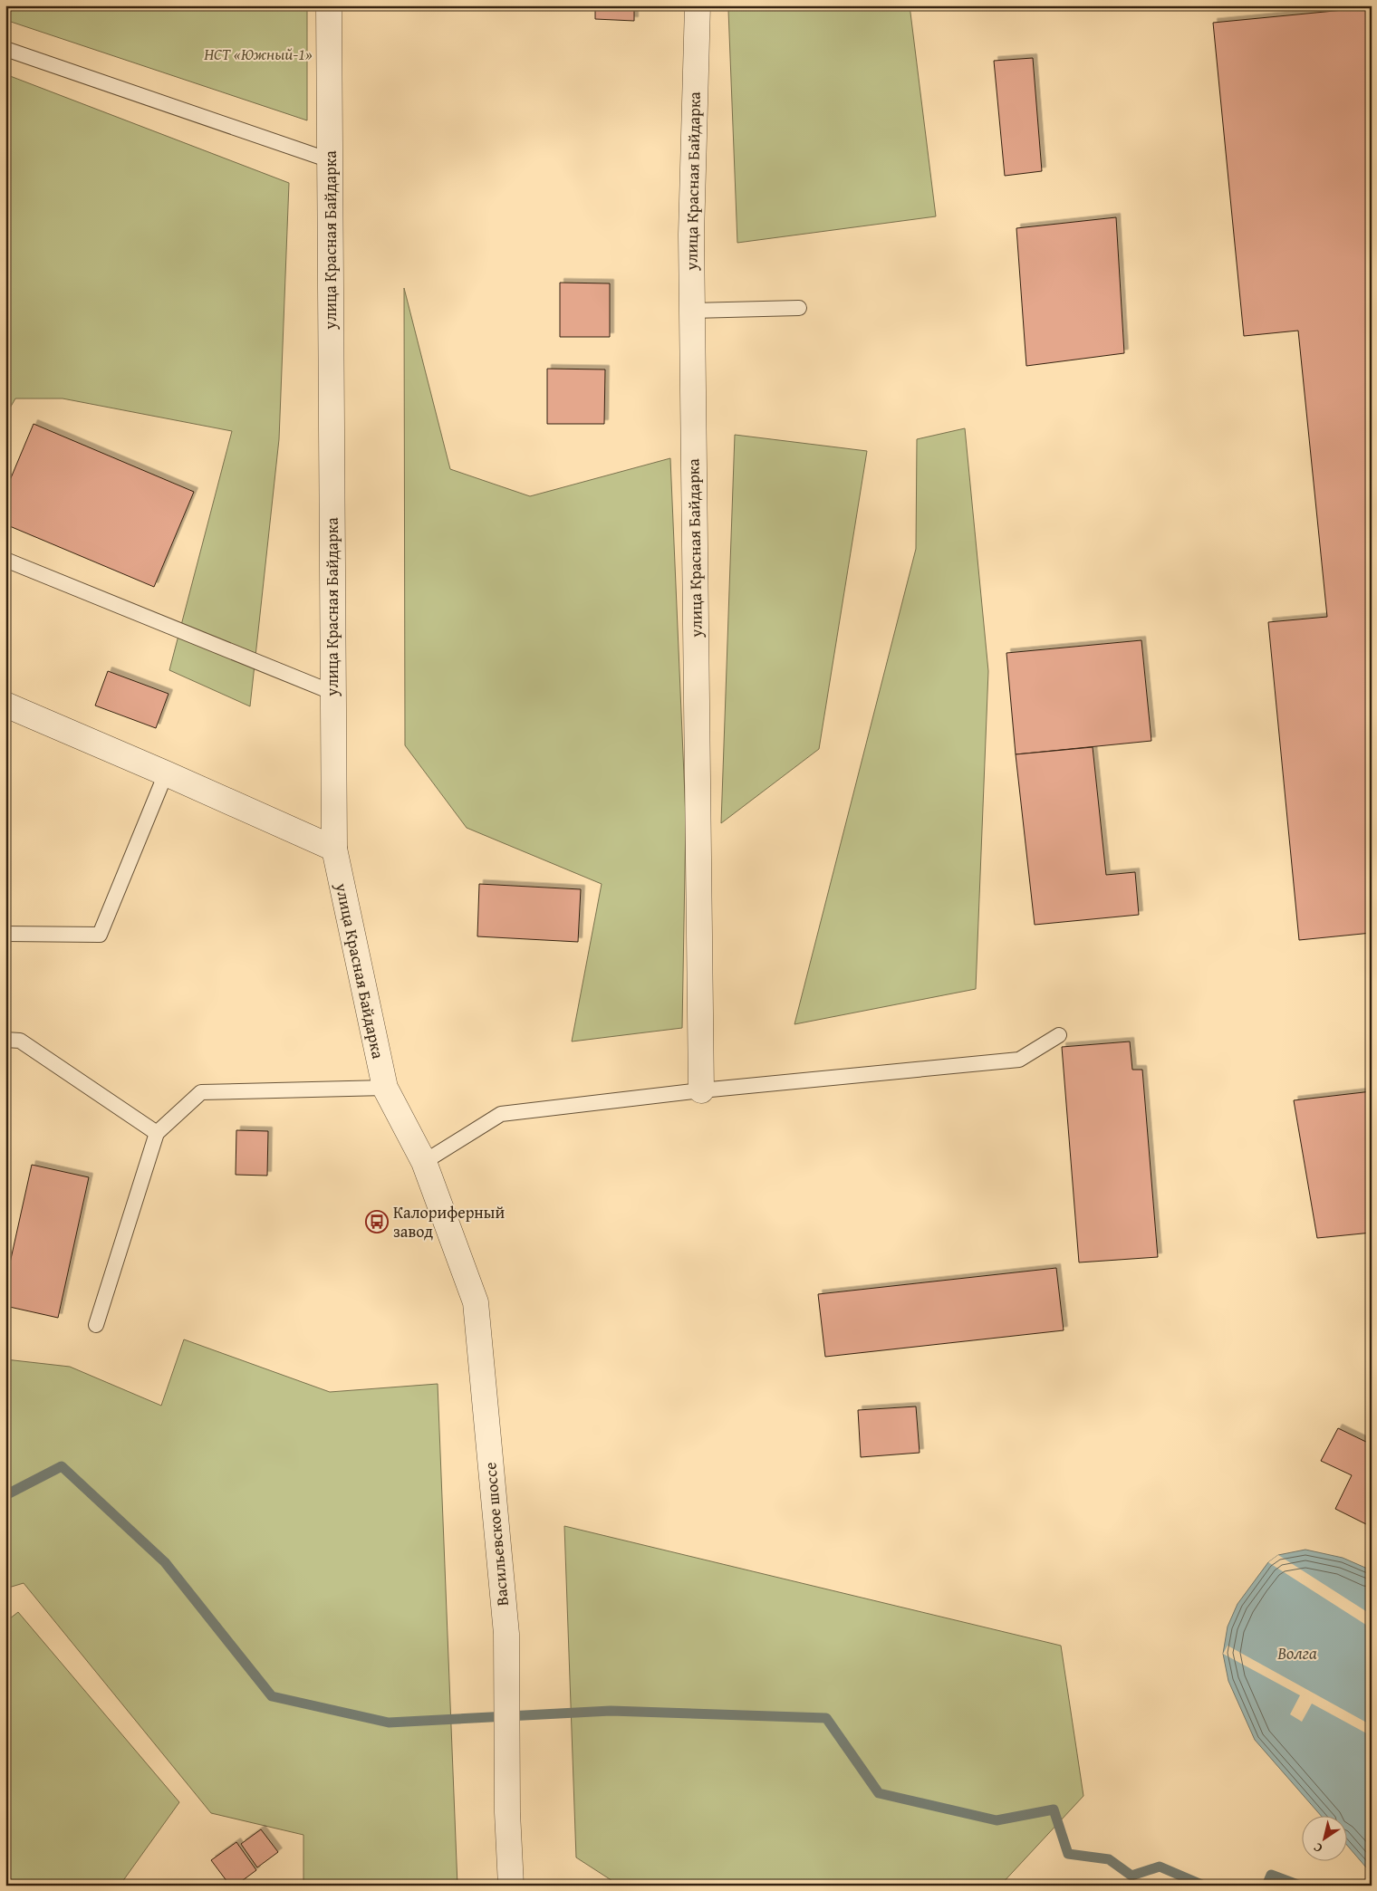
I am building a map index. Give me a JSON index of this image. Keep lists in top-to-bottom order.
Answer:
{
  "streets": {
    "street": ["улица Красная Байдарка", "Васильевское шоссе"]
  },
  "crossings": [
    ["улица Красная Байдарка", "Васильевское шоссе"]
  ],
  "water": ["Волга"],
  "parks": ["НСТ «Южный-1»"],
  "places": {
    "bus stop": ["Калориферный завод"]
  },
  "north": "bottom left"
}
